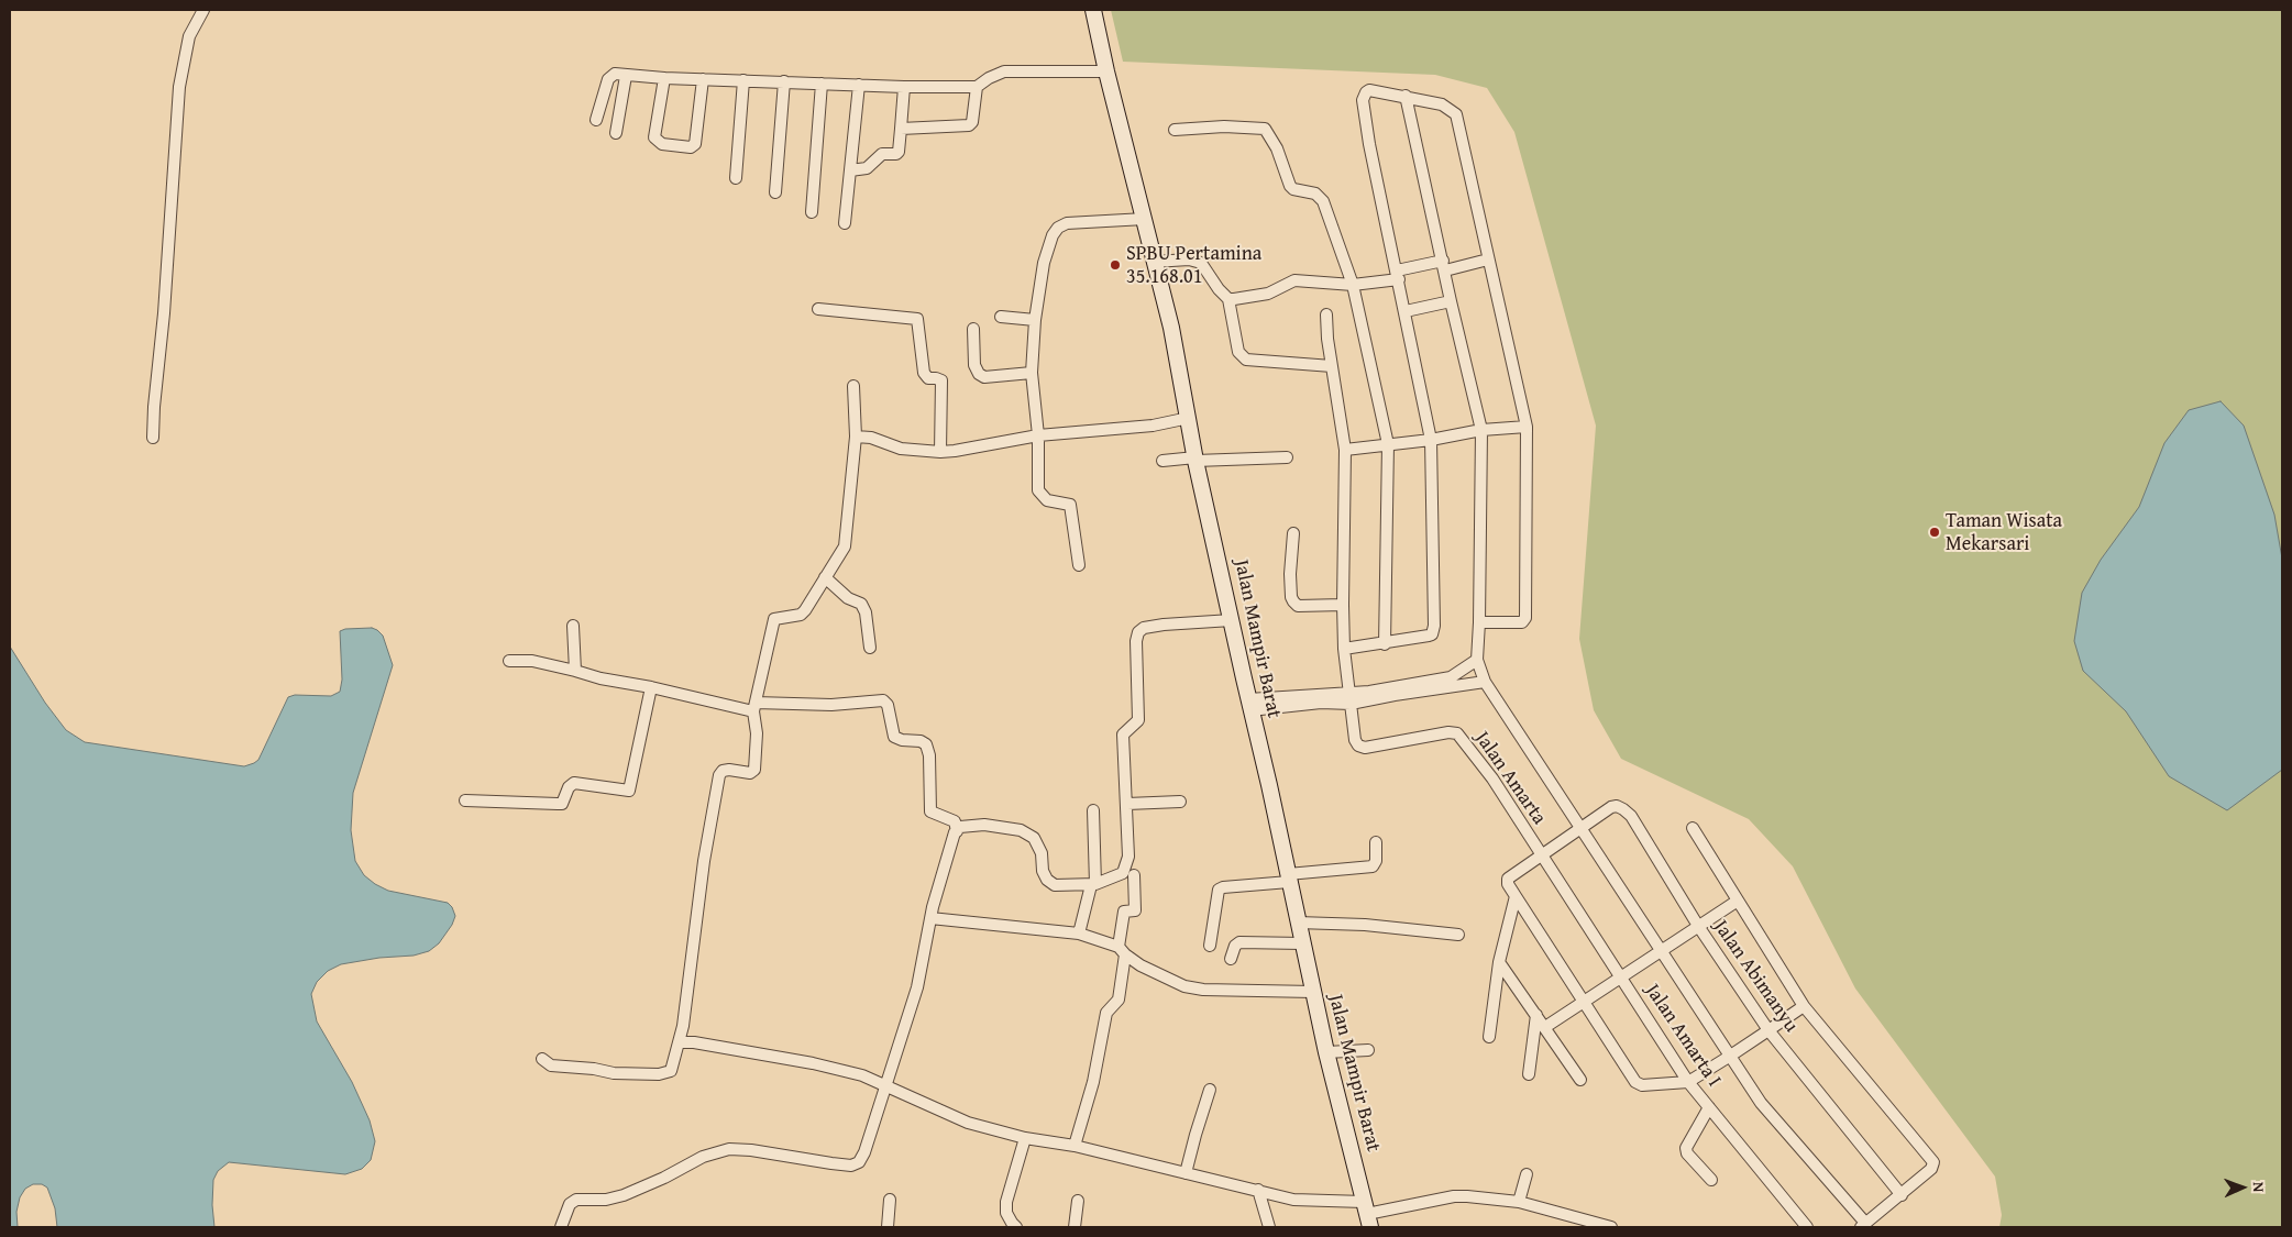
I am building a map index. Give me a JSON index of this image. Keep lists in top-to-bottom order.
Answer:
{
  "streets": {
    "street": [
      "Jalan Mampir Barat",
      "Jalan Amarta",
      "Jalan Abimanyu",
      "Jalan Amarta I"
    ]
  },
  "crossings": [
    ["Jalan Amarta", "Jalan Abimanyu"],
    ["Jalan Amarta", "Jalan Amarta I"],
    ["Jalan Abimanyu", "Jalan Amarta I"]
  ],
  "places": ["SPBU Pertamina 35.168.01", "Taman Wisata Mekarsari"],
  "north": "right"
}
